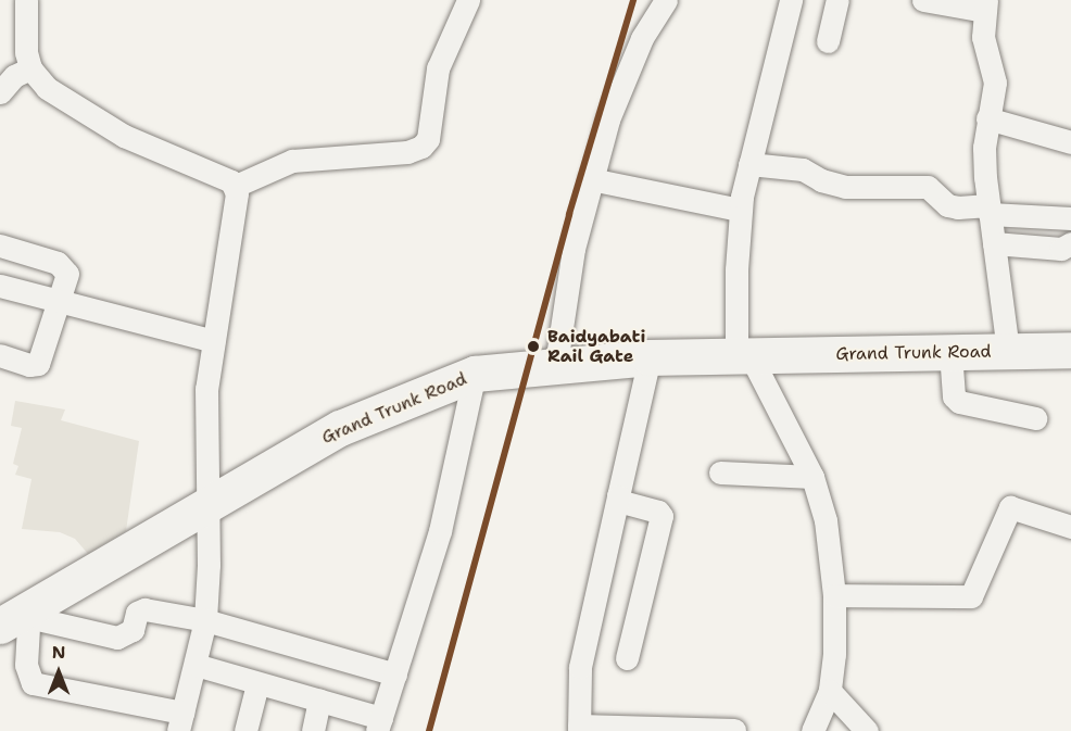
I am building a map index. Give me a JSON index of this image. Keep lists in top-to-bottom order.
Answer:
{
  "streets": {
    "main road": ["Grand Trunk Road"]
  },
  "places": ["Baidyabati Rail Gate"],
  "north": "top"
}
